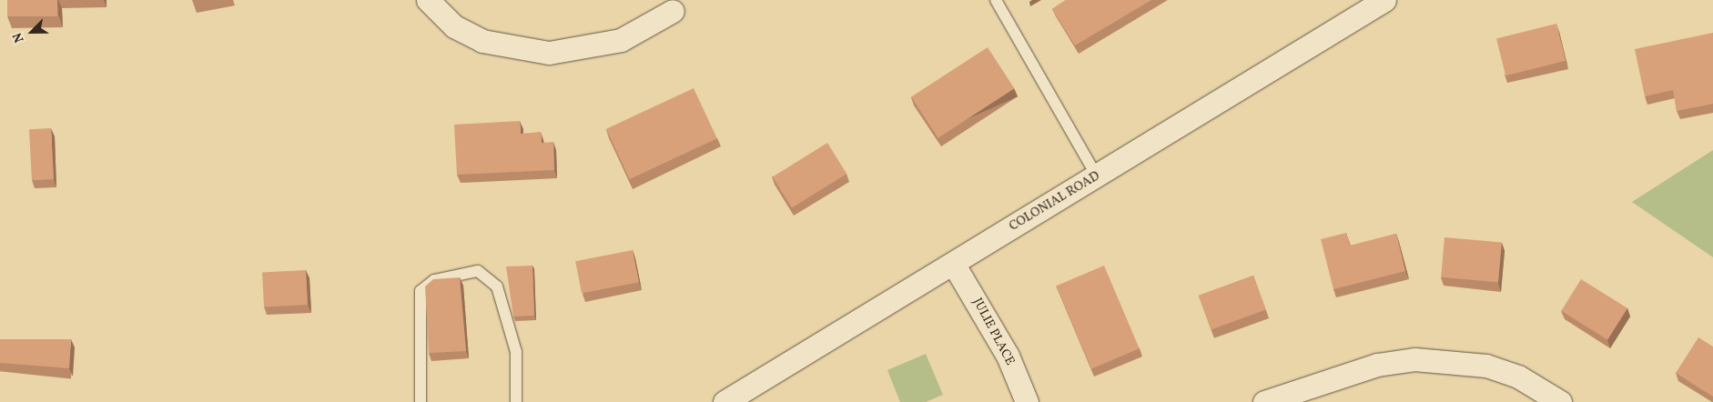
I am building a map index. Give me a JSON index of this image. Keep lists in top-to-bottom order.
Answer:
{
  "streets": {
    "street": ["COLONIAL ROAD", "JULIE PLACE"]
  },
  "crossings": [
    ["COLONIAL ROAD", "JULIE PLACE"]
  ],
  "north": "bottom left"
}
